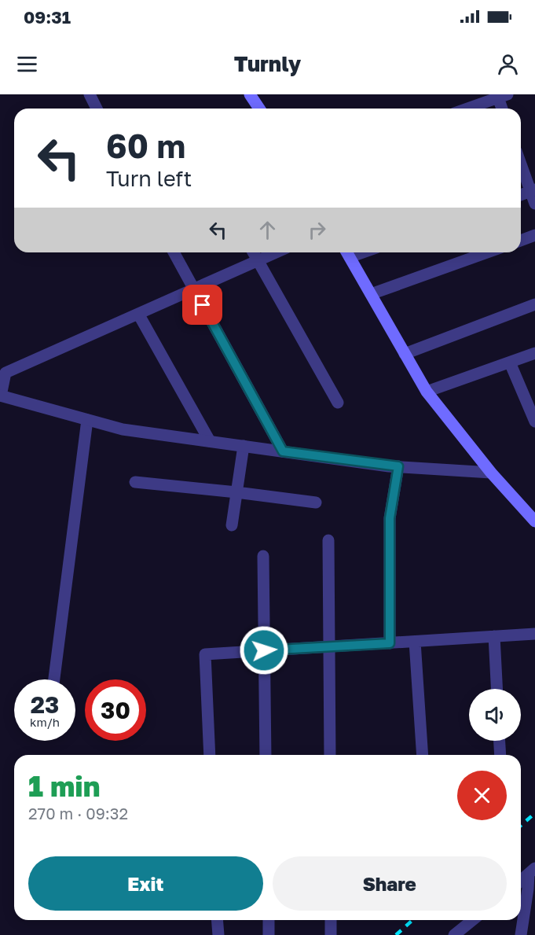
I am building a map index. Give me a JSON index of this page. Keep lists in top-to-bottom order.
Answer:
{
  "page": {
    "status": "09:31",
    "header": "Turnly",
    "turn": ["60 m", "Turn left"],
    "speed": "23 km/h",
    "limit": "30",
    "heading": ["1 min", "270 m · 09:32"],
    "buttons": ["Exit", "Share"]
  }
}
